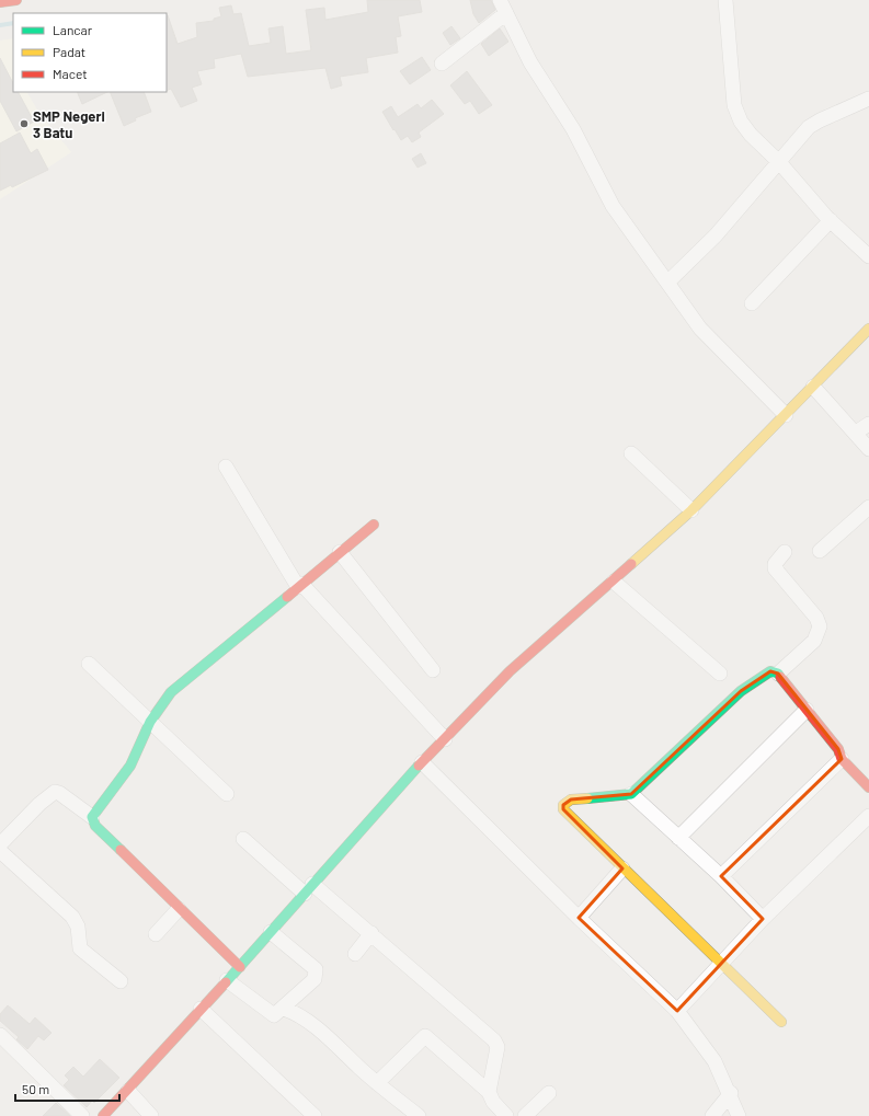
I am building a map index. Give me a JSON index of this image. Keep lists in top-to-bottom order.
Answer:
{
  "places": ["SMP Negeri 3 Batu"],
  "legend": ["Lancar", "Padat", "Macet"],
  "scale_bar": "50 m"
}
